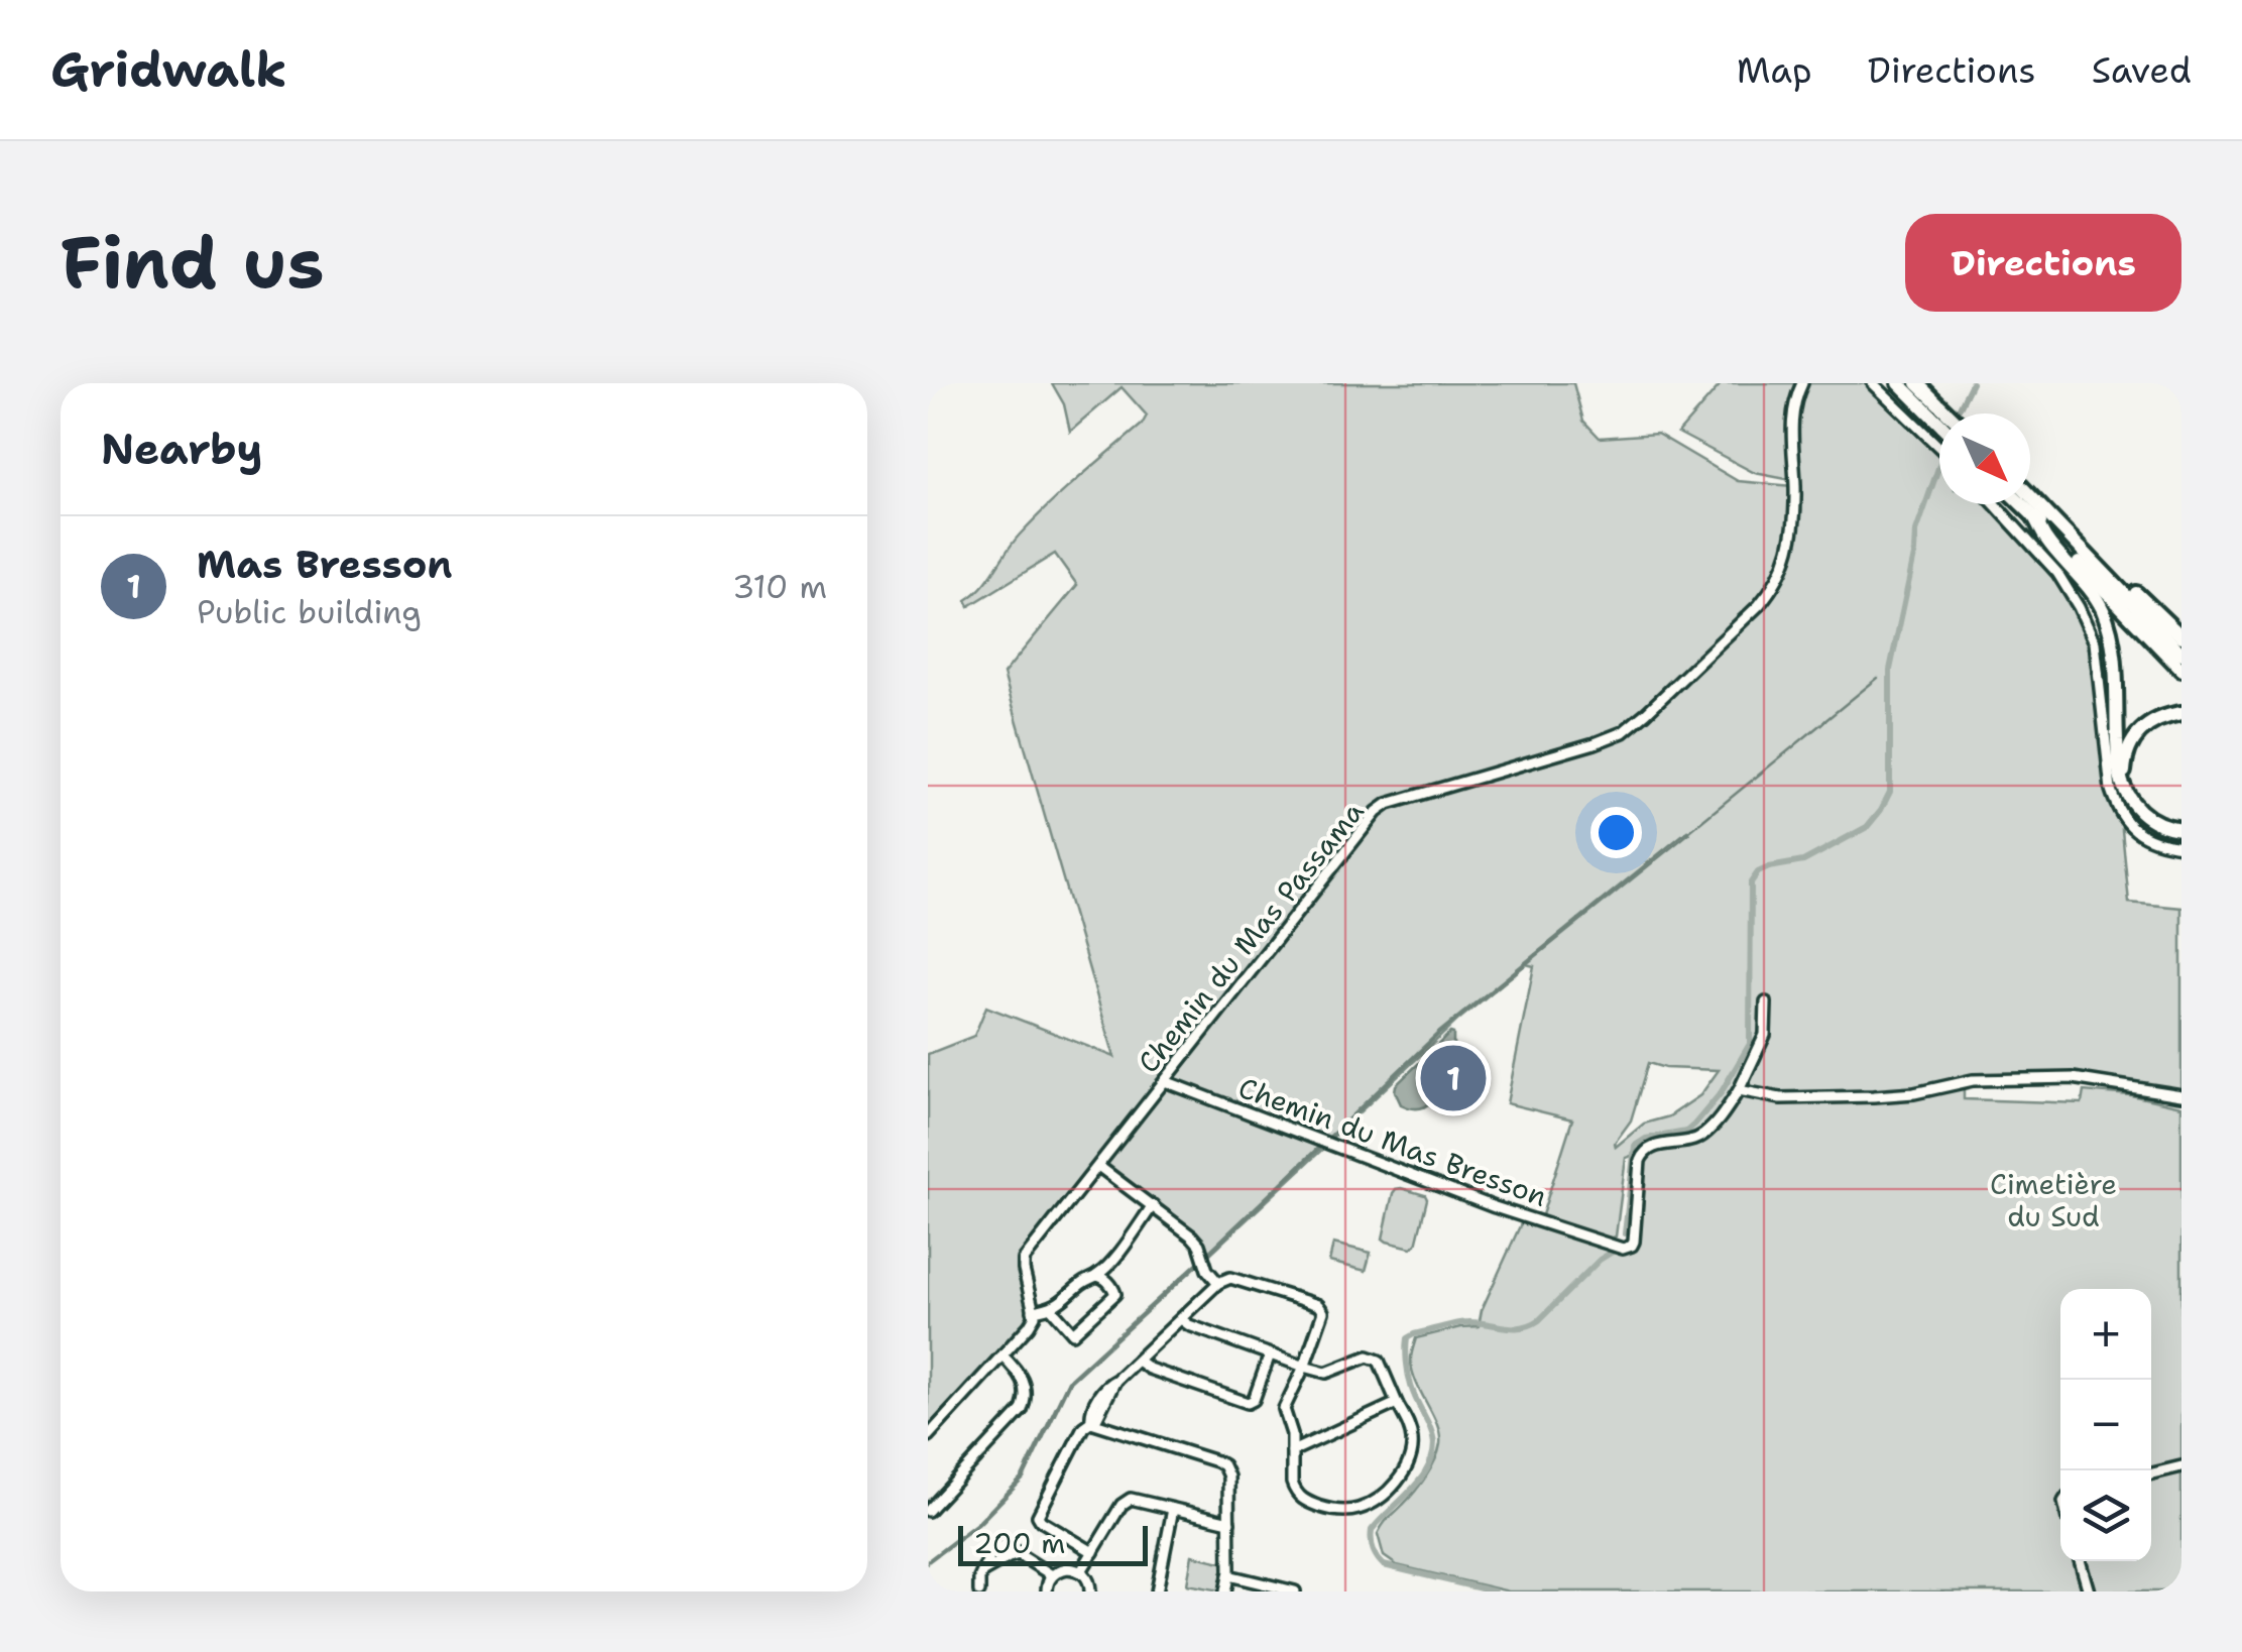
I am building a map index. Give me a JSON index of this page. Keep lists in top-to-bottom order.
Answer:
{
  "streets": {
    "street": ["Chemin du Mas Passama", "Chemin du Mas Bresson"]
  },
  "crossings": [
    ["Chemin du Mas Passama", "Chemin du Mas Bresson"]
  ],
  "parks": ["Cimetière du Sud"],
  "scale_bar": "200 m",
  "north": "bottom right",
  "page": {
    "header": "Gridwalk",
    "nav": ["Map", "Directions", "Saved"],
    "buttons": "Directions",
    "title": "Find us",
    "heading": "Nearby",
    "list": [
      {
        "mark": "1",
        "name": "Mas Bresson",
        "note": "Public building",
        "value": "310 m"
      }
    ],
    "pins": "1",
    "map_buttons": ["+", "−"],
    "scale": "200 m"
  }
}
